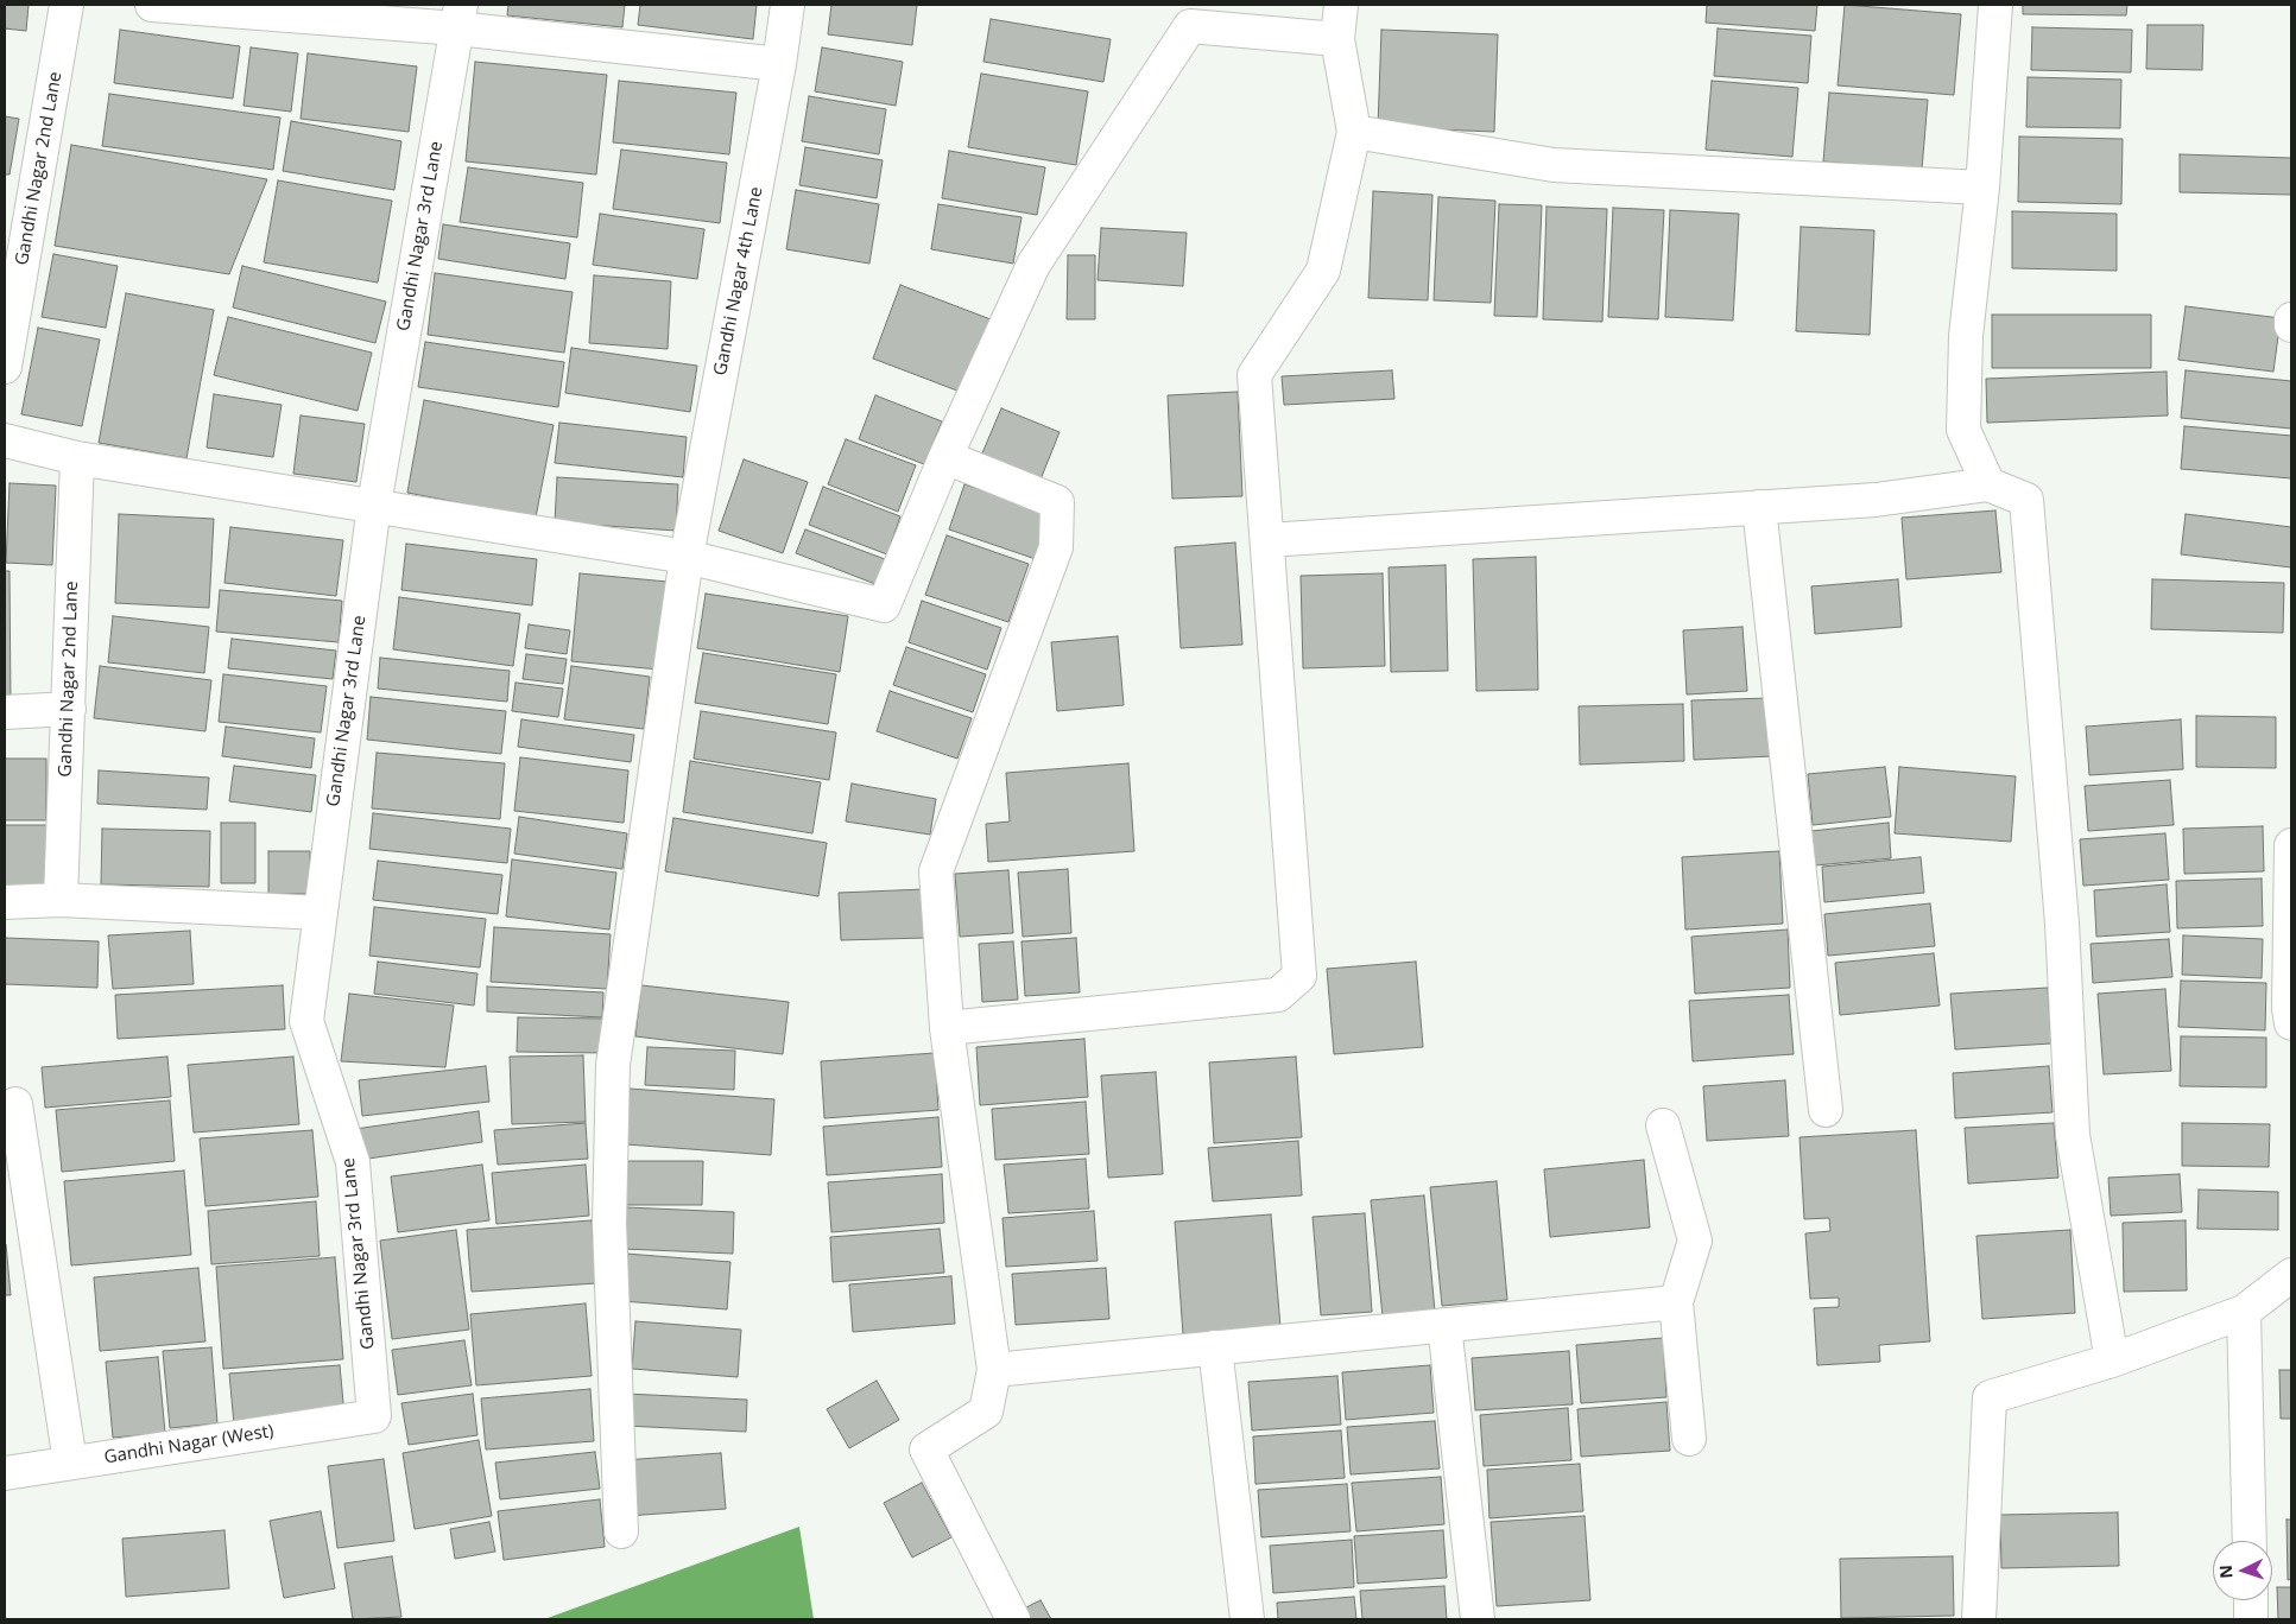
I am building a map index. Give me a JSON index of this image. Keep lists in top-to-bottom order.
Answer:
{
  "streets": {
    "street": [
      "Gandhi Nagar 2nd Lane",
      "Gandhi Nagar 3rd Lane",
      "Gandhi Nagar 4th Lane",
      "Gandhi Nagar (West)"
    ]
  },
  "crossings": [
    ["Gandhi Nagar 3rd Lane", "Gandhi Nagar (West)"]
  ],
  "north": "left"
}
